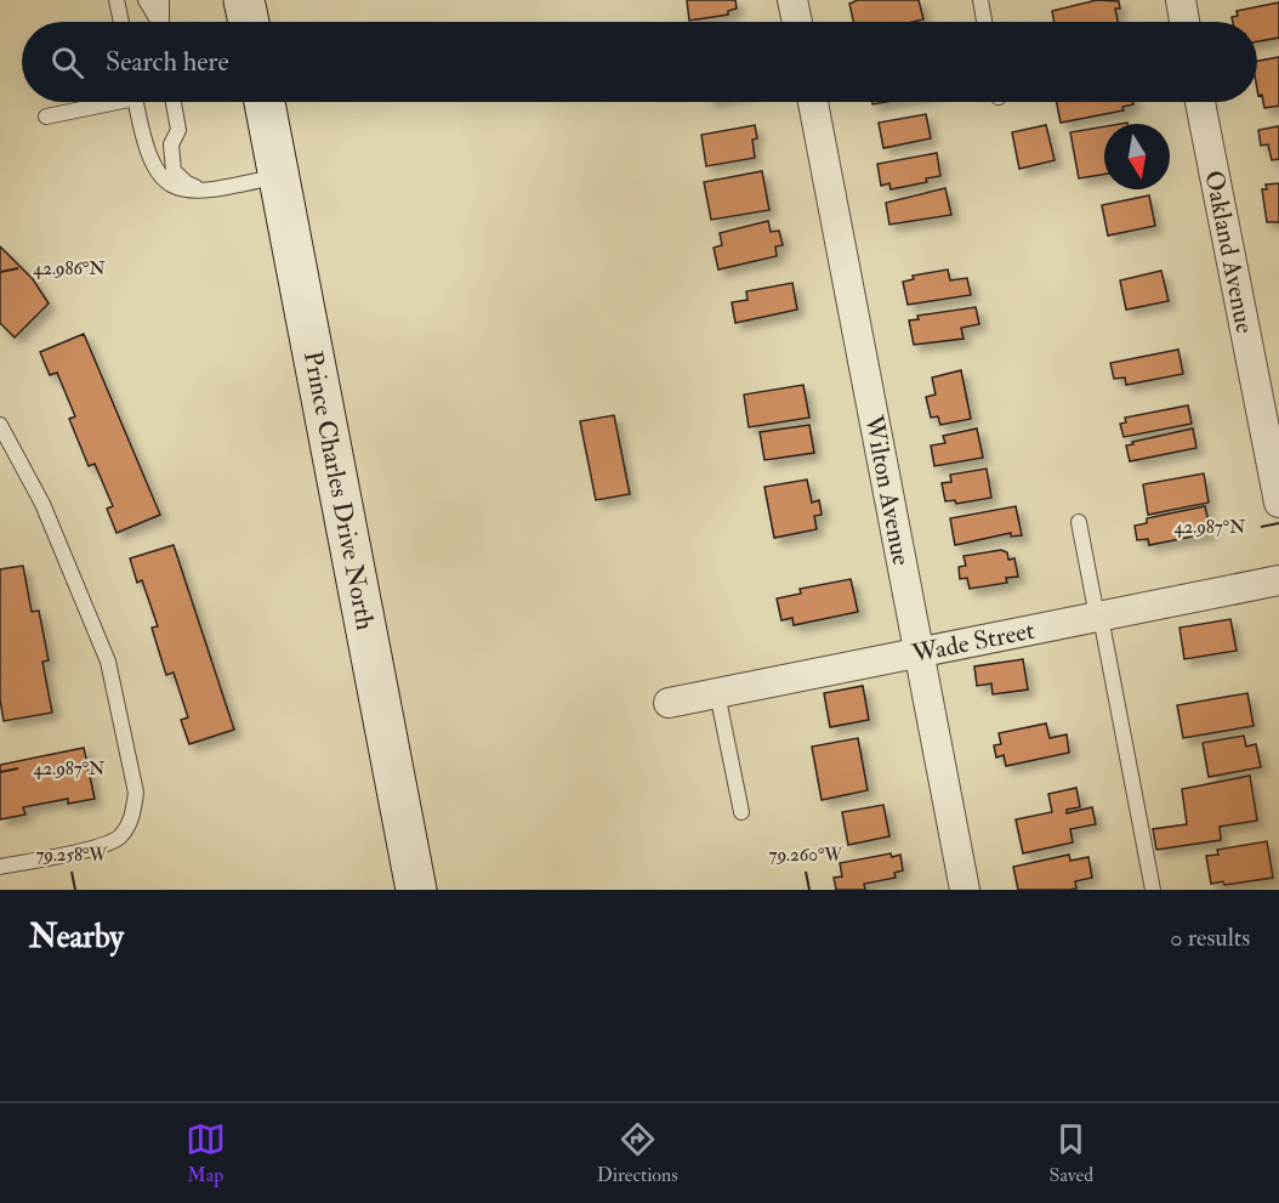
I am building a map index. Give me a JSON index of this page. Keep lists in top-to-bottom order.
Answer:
{
  "streets": {
    "main road": ["Prince Charles Drive North"],
    "street": ["Oakland Avenue", "Wilton Avenue", "Wade Street"]
  },
  "crossings": [
    ["Wilton Avenue", "Wade Street"]
  ],
  "north": "bottom",
  "page": {
    "search": "Search here",
    "heading": ["Nearby", "0 results"],
    "nav": ["Map", "Directions", "Saved"]
  },
  "coordinates": [
    "42.986°N",
    "42.987°N",
    "79.258°W",
    "79.260°W"
  ]
}
